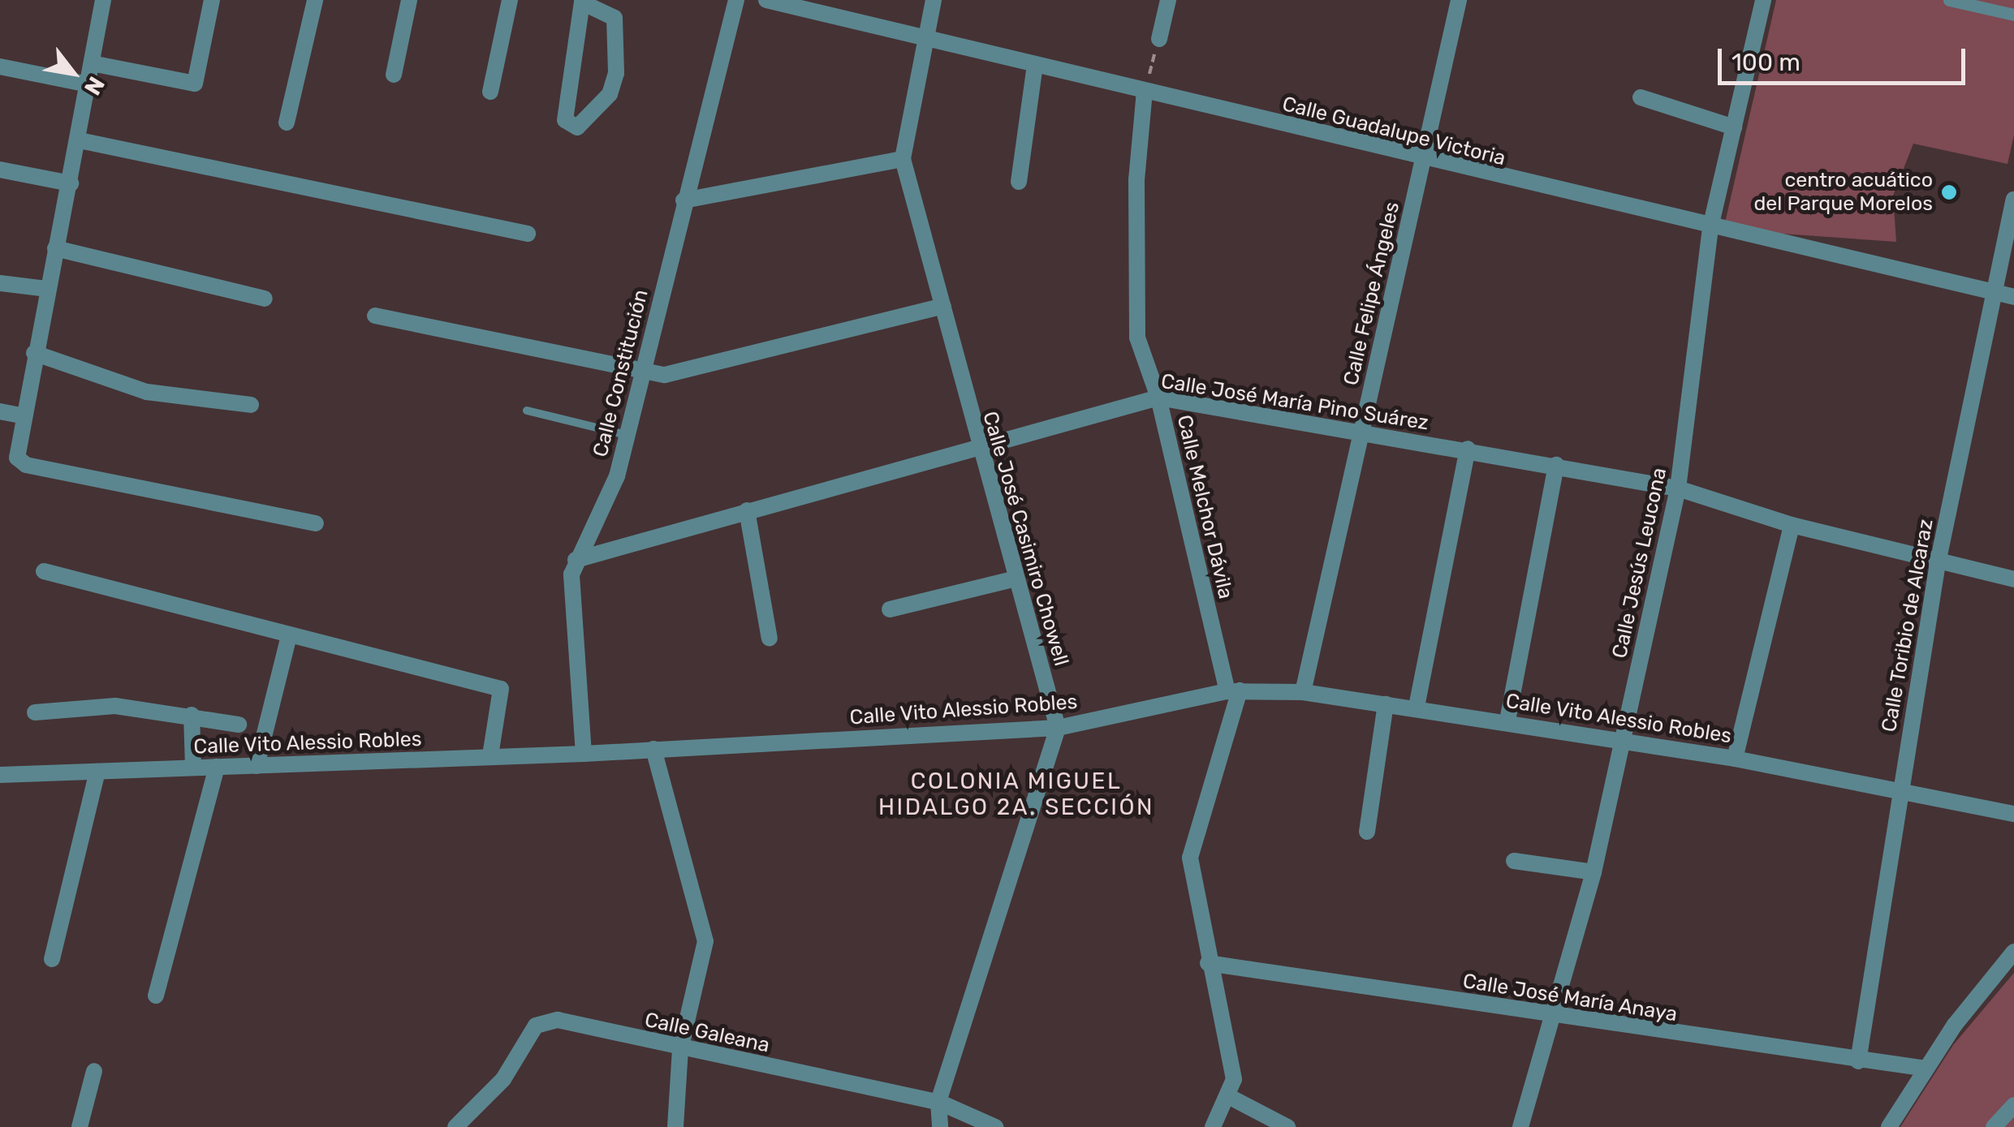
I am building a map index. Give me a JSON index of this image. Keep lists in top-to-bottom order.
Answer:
{
  "streets": {
    "street": [
      "Calle Guadalupe Victoria",
      "Calle Felipe Ángeles",
      "Calle Constitución",
      "Calle José María Pino Suárez",
      "Calle Melchor Dávila",
      "Calle José Casimiro Chowell",
      "Calle Jesús Leucona",
      "Calle Toribio de Alcaraz",
      "Calle Vito Alessio Robles",
      "Calle José María Anaya",
      "Calle Galeana"
    ]
  },
  "crossings": [
    ["Calle Guadalupe Victoria", "Calle Felipe Ángeles"],
    ["Calle Guadalupe Victoria", "Calle Melchor Dávila"],
    ["Calle Guadalupe Victoria", "Calle José Casimiro Chowell"],
    ["Calle Guadalupe Victoria", "Calle Jesús Leucona"],
    ["Calle Guadalupe Victoria", "Calle Toribio de Alcaraz"],
    ["Calle Felipe Ángeles", "Calle José María Pino Suárez"],
    ["Calle Felipe Ángeles", "Calle Vito Alessio Robles"],
    ["Calle Constitución", "Calle José María Pino Suárez"],
    ["Calle José María Pino Suárez", "Calle Melchor Dávila"],
    ["Calle José María Pino Suárez", "Calle José Casimiro Chowell"],
    ["Calle José María Pino Suárez", "Calle Jesús Leucona"],
    ["Calle José María Pino Suárez", "Calle Toribio de Alcaraz"],
    ["Calle Melchor Dávila", "Calle Vito Alessio Robles"],
    ["Calle José Casimiro Chowell", "Calle Vito Alessio Robles"],
    ["Calle Jesús Leucona", "Calle Vito Alessio Robles"],
    ["Calle Jesús Leucona", "Calle José María Anaya"],
    ["Calle Toribio de Alcaraz", "Calle Vito Alessio Robles"],
    ["Calle Toribio de Alcaraz", "Calle José María Anaya"]
  ],
  "districts": ["COLONIA MIGUEL HIDALGO 2A. SECCIÓN"],
  "places": ["centro acuático del Parque Morelos"],
  "scale_bar": "100 m",
  "north": "bottom right"
}
